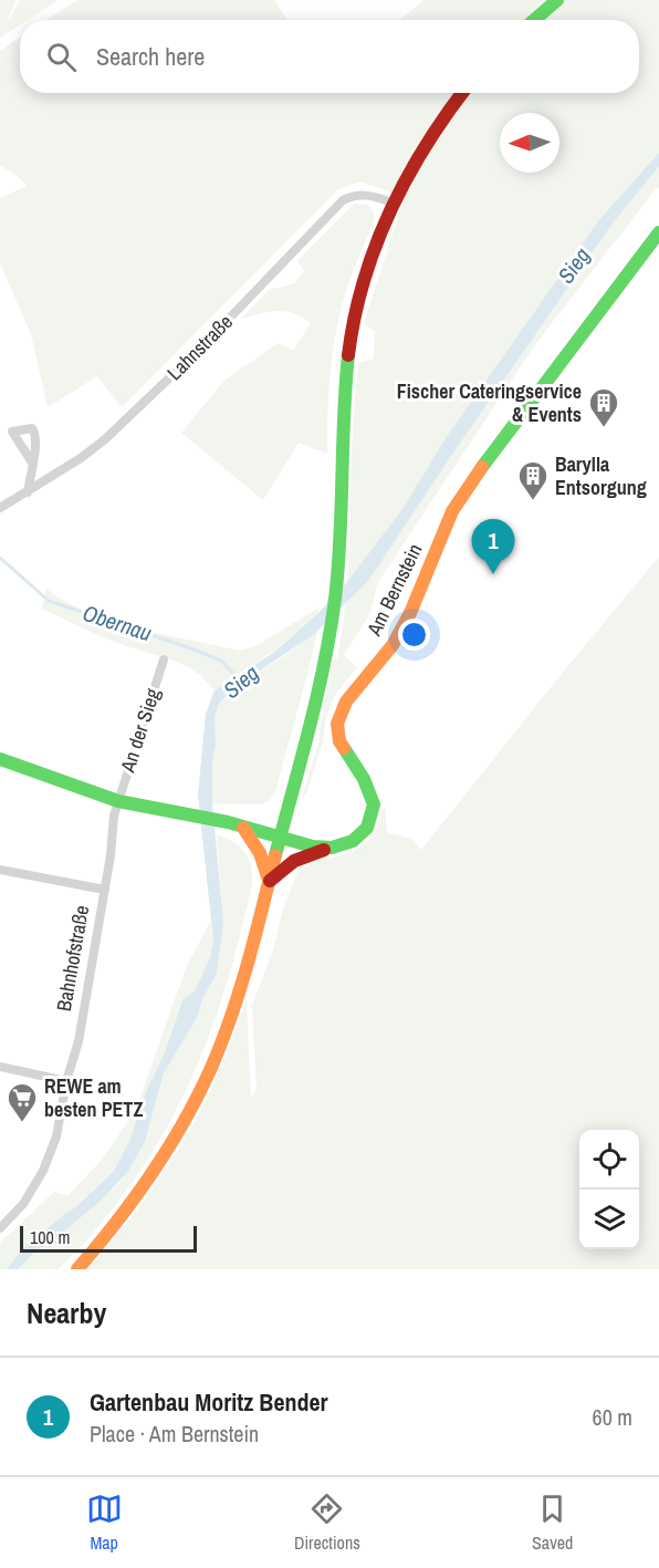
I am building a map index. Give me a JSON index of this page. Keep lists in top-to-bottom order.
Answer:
{
  "streets": {
    "main road": ["Am Bernstein"],
    "street": ["Lahnstraße", "An der Sieg", "Bahnhofstraße"]
  },
  "crossings": [
    ["An der Sieg", "Bahnhofstraße"]
  ],
  "water": ["Sieg", "Obernau"],
  "places": {
    "building": ["Fischer Cateringservice & Events", "Barylla Entsorgung"],
    "supermarket": ["REWE am besten PETZ"]
  },
  "scale_bar": "100 m",
  "north": "left",
  "page": {
    "search": "Search here",
    "pins": "1",
    "scale": "100 m",
    "heading": "Nearby",
    "list": [
      {
        "mark": "1",
        "name": "Gartenbau Moritz Bender",
        "note": "Place · Am Bernstein",
        "value": "60 m"
      }
    ],
    "nav": ["Map", "Directions", "Saved"]
  }
}
